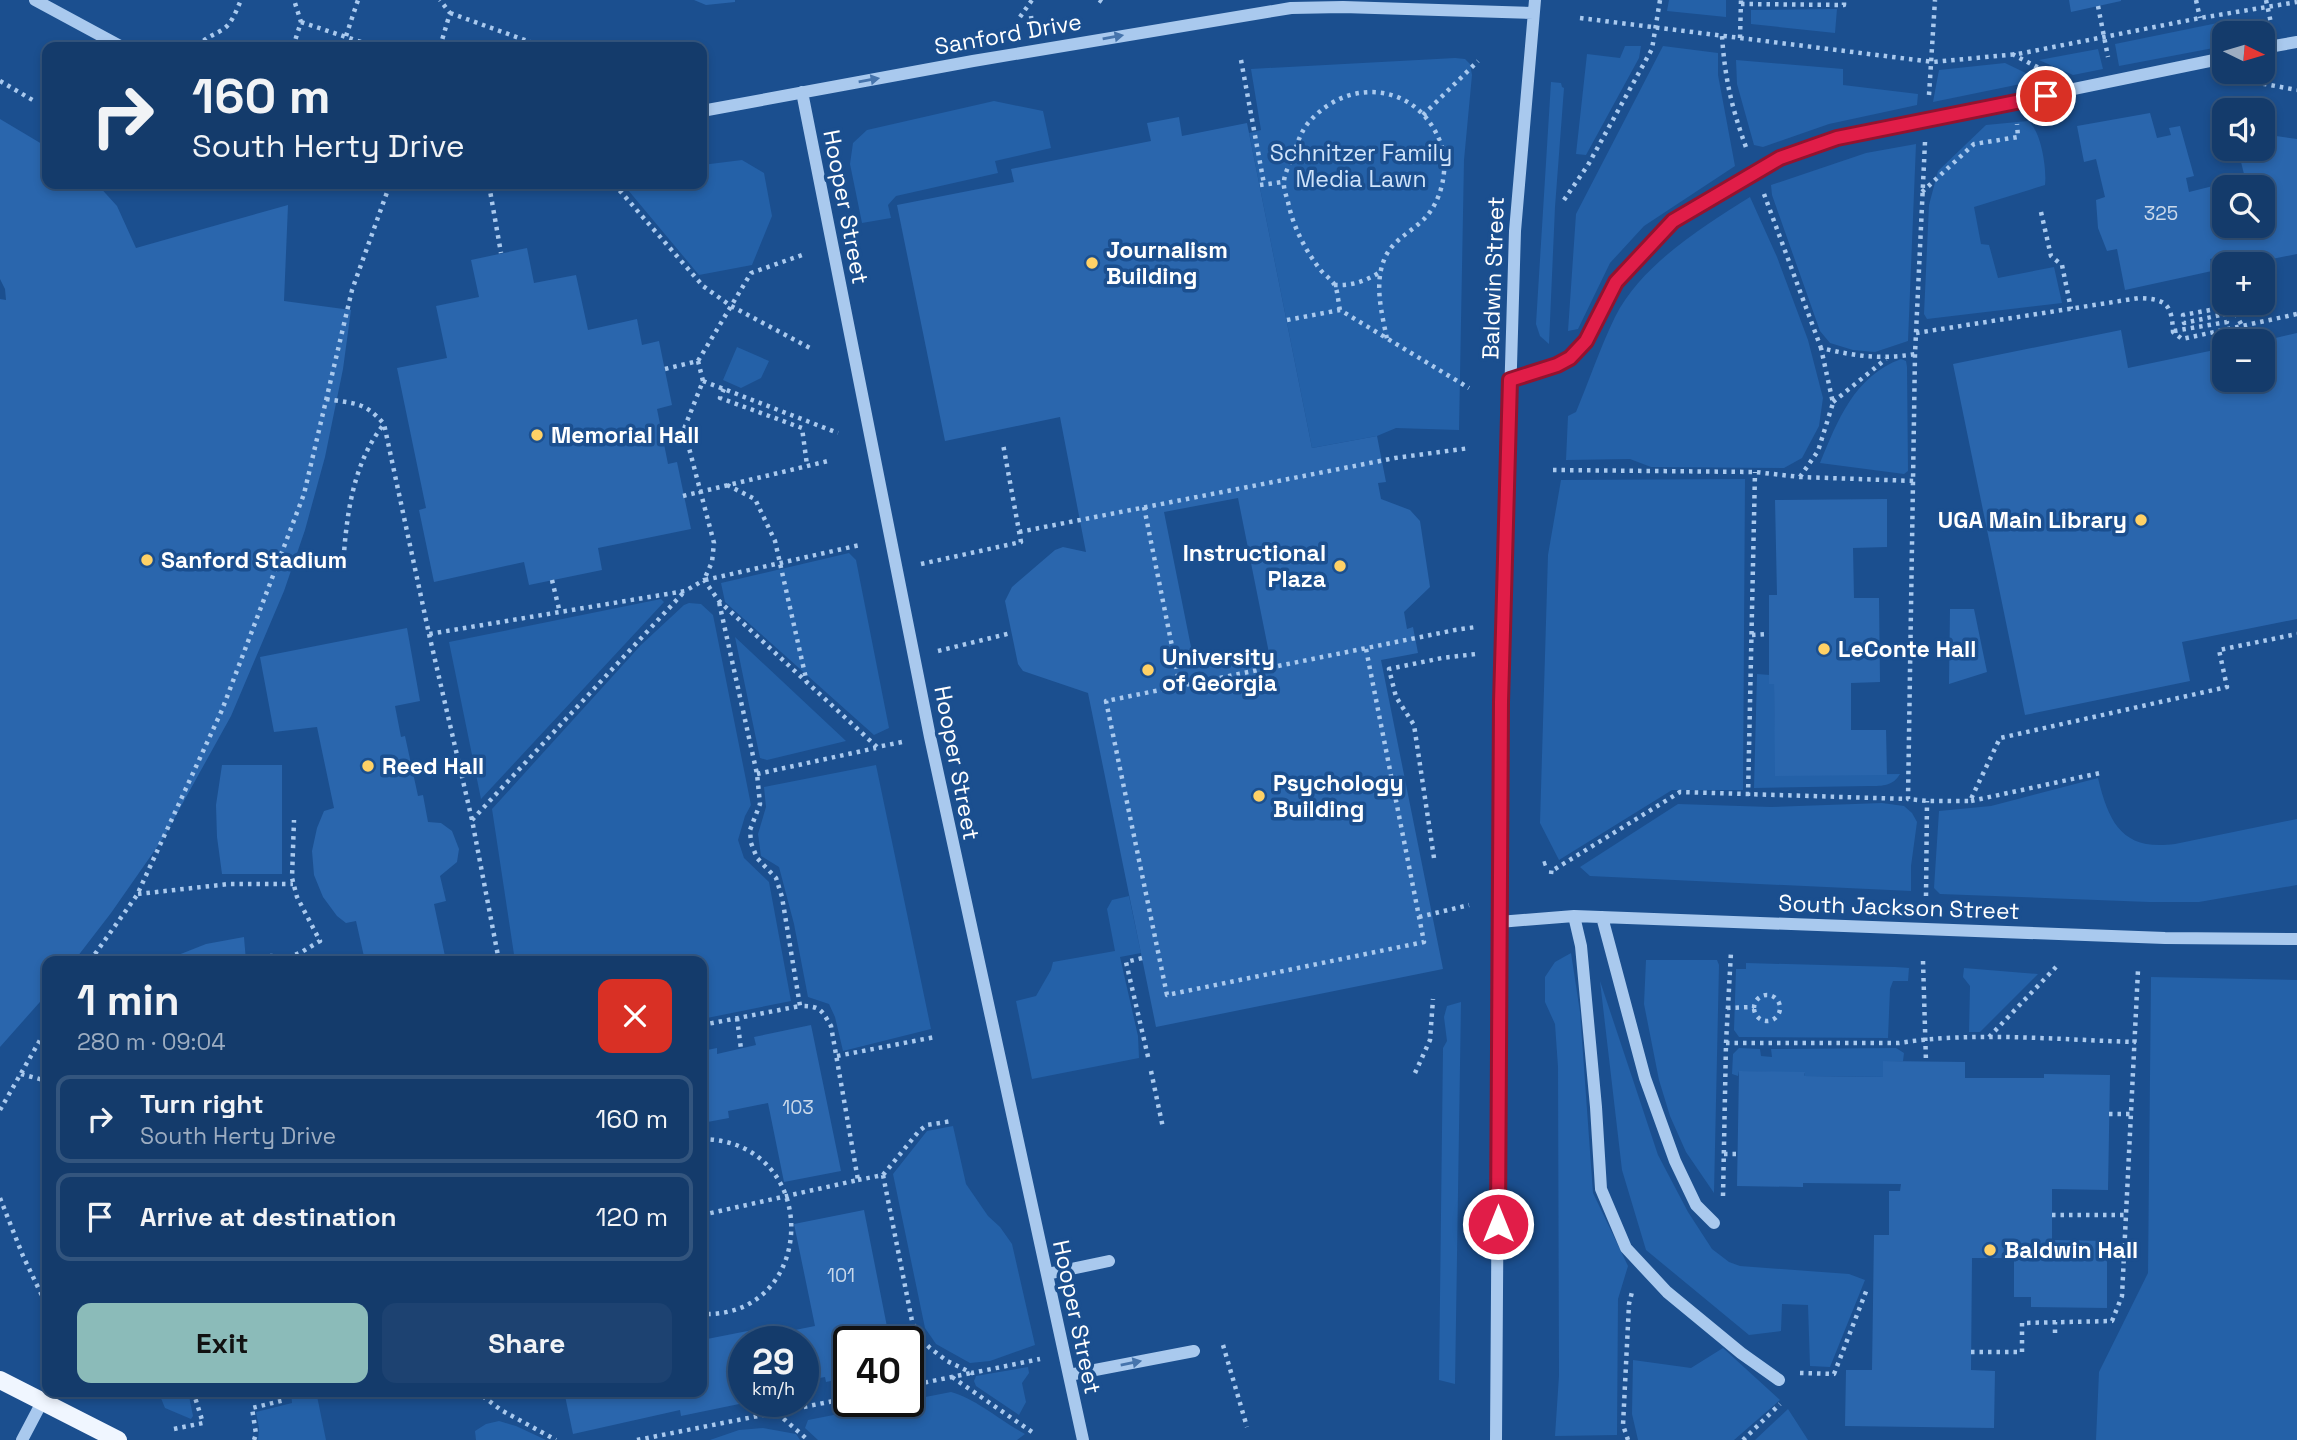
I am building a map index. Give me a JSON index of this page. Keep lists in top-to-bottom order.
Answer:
{
  "streets": {
    "street": [
      "Sanford Drive",
      "Hooper Street",
      "Baldwin Street",
      "South Jackson Street"
    ]
  },
  "crossings": [
    ["Sanford Drive", "Hooper Street"],
    ["Sanford Drive", "Baldwin Street"],
    ["Baldwin Street", "South Jackson Street"]
  ],
  "one_way": ["Sanford Drive"],
  "parks": ["Schnitzer Family Media Lawn"],
  "places": [
    "Journalism Building",
    "Memorial Hall",
    "UGA Main Library",
    "Sanford Stadium",
    "Instructional Plaza",
    "LeConte Hall",
    "University of Georgia",
    "Reed Hall",
    "Psychology Building",
    "Baldwin Hall"
  ],
  "house_numbers": ["325", "103", "101"],
  "north": "right",
  "page": {
    "map_buttons": ["+", "−"],
    "turn": ["160 m", "South Herty Drive"],
    "heading": ["1 min", "280 m · 09:04"],
    "list": [
      {
        "name": "Turn right",
        "note": "South Herty Drive",
        "value": "160 m"
      },
      {
        "name": "Arrive at destination",
        "value": "120 m"
      }
    ],
    "buttons": ["Exit", "Share"],
    "speed": "29 km/h",
    "limit": "40"
  }
}
